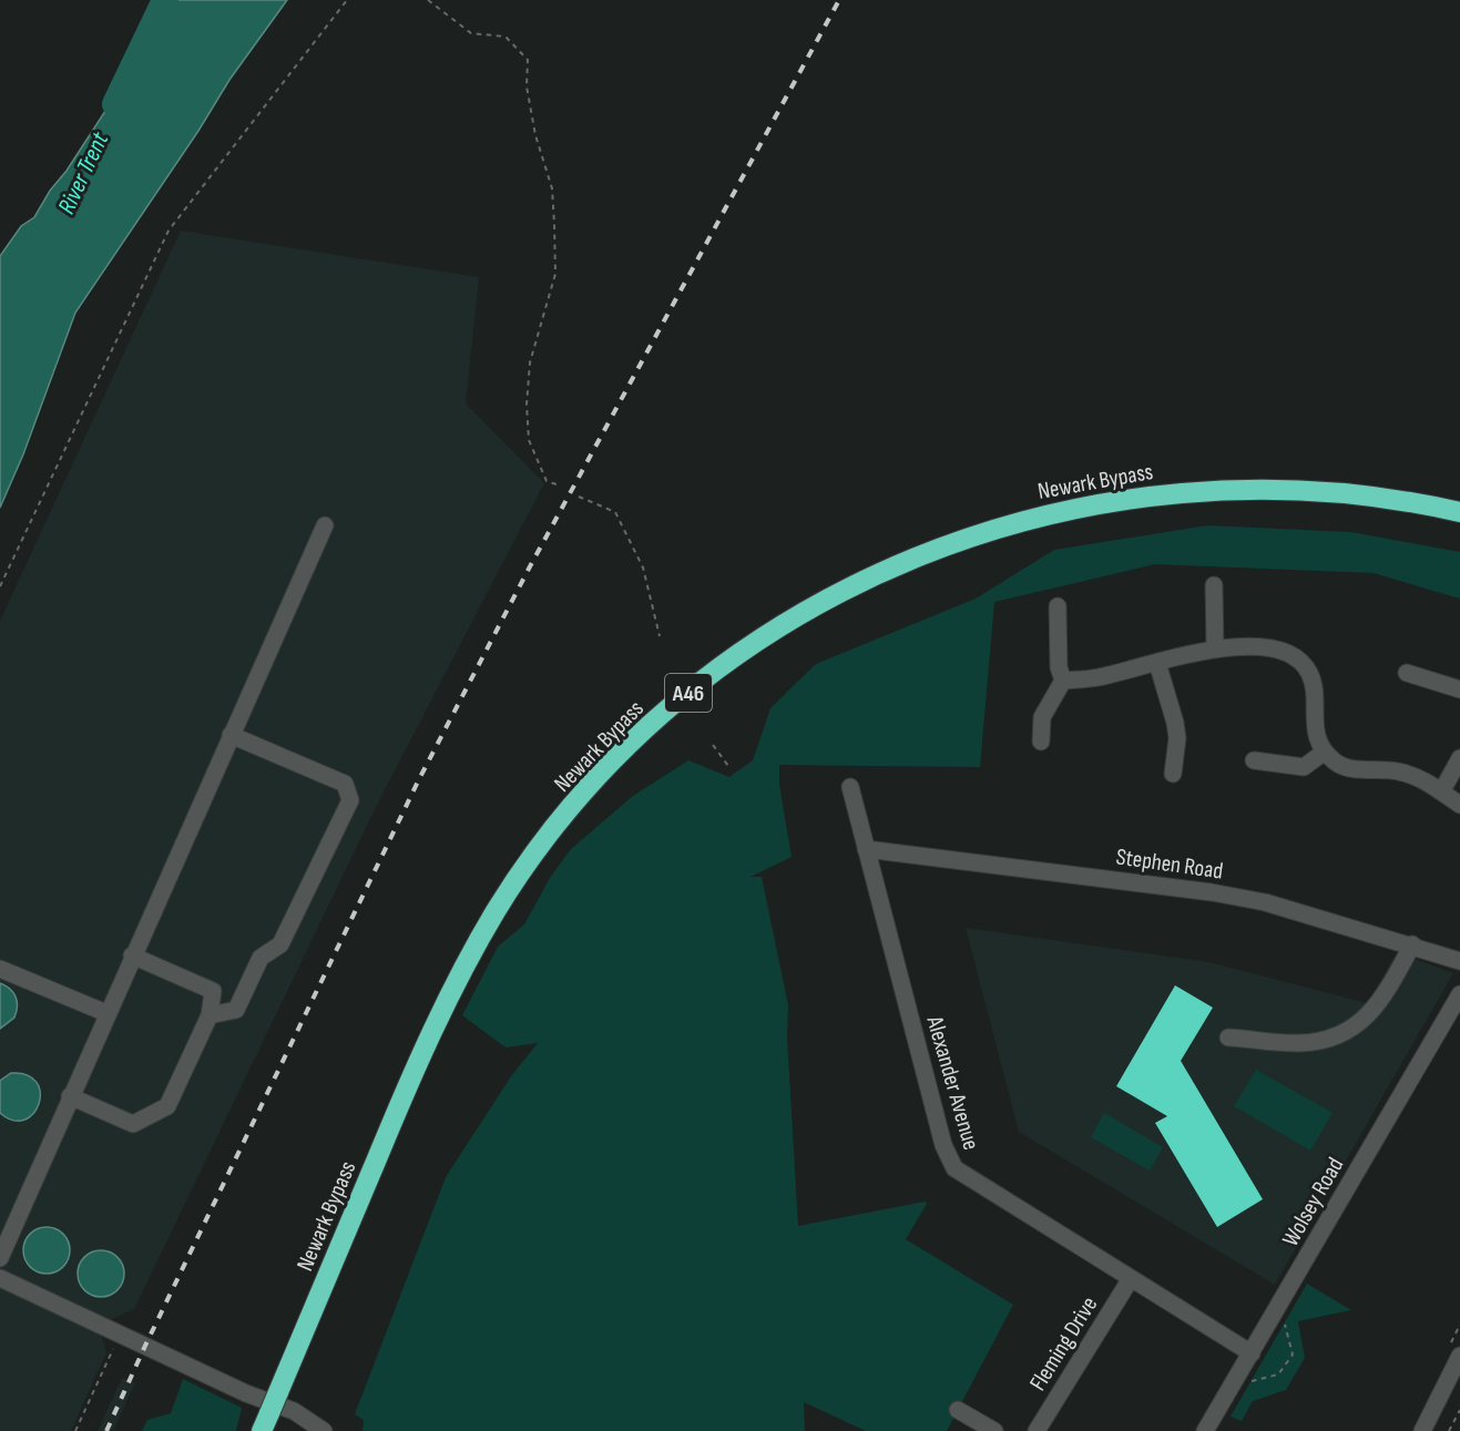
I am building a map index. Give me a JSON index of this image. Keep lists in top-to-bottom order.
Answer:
{
  "streets": {
    "highway": ["Newark Bypass", "A46"],
    "street": [
      "Stephen Road",
      "Alexander Avenue",
      "Wolsey Road",
      "Fleming Drive"
    ]
  },
  "crossings": [
    ["Stephen Road", "Alexander Avenue"],
    ["Alexander Avenue", "Wolsey Road"],
    ["Alexander Avenue", "Fleming Drive"]
  ],
  "water": ["River Trent"]
}
